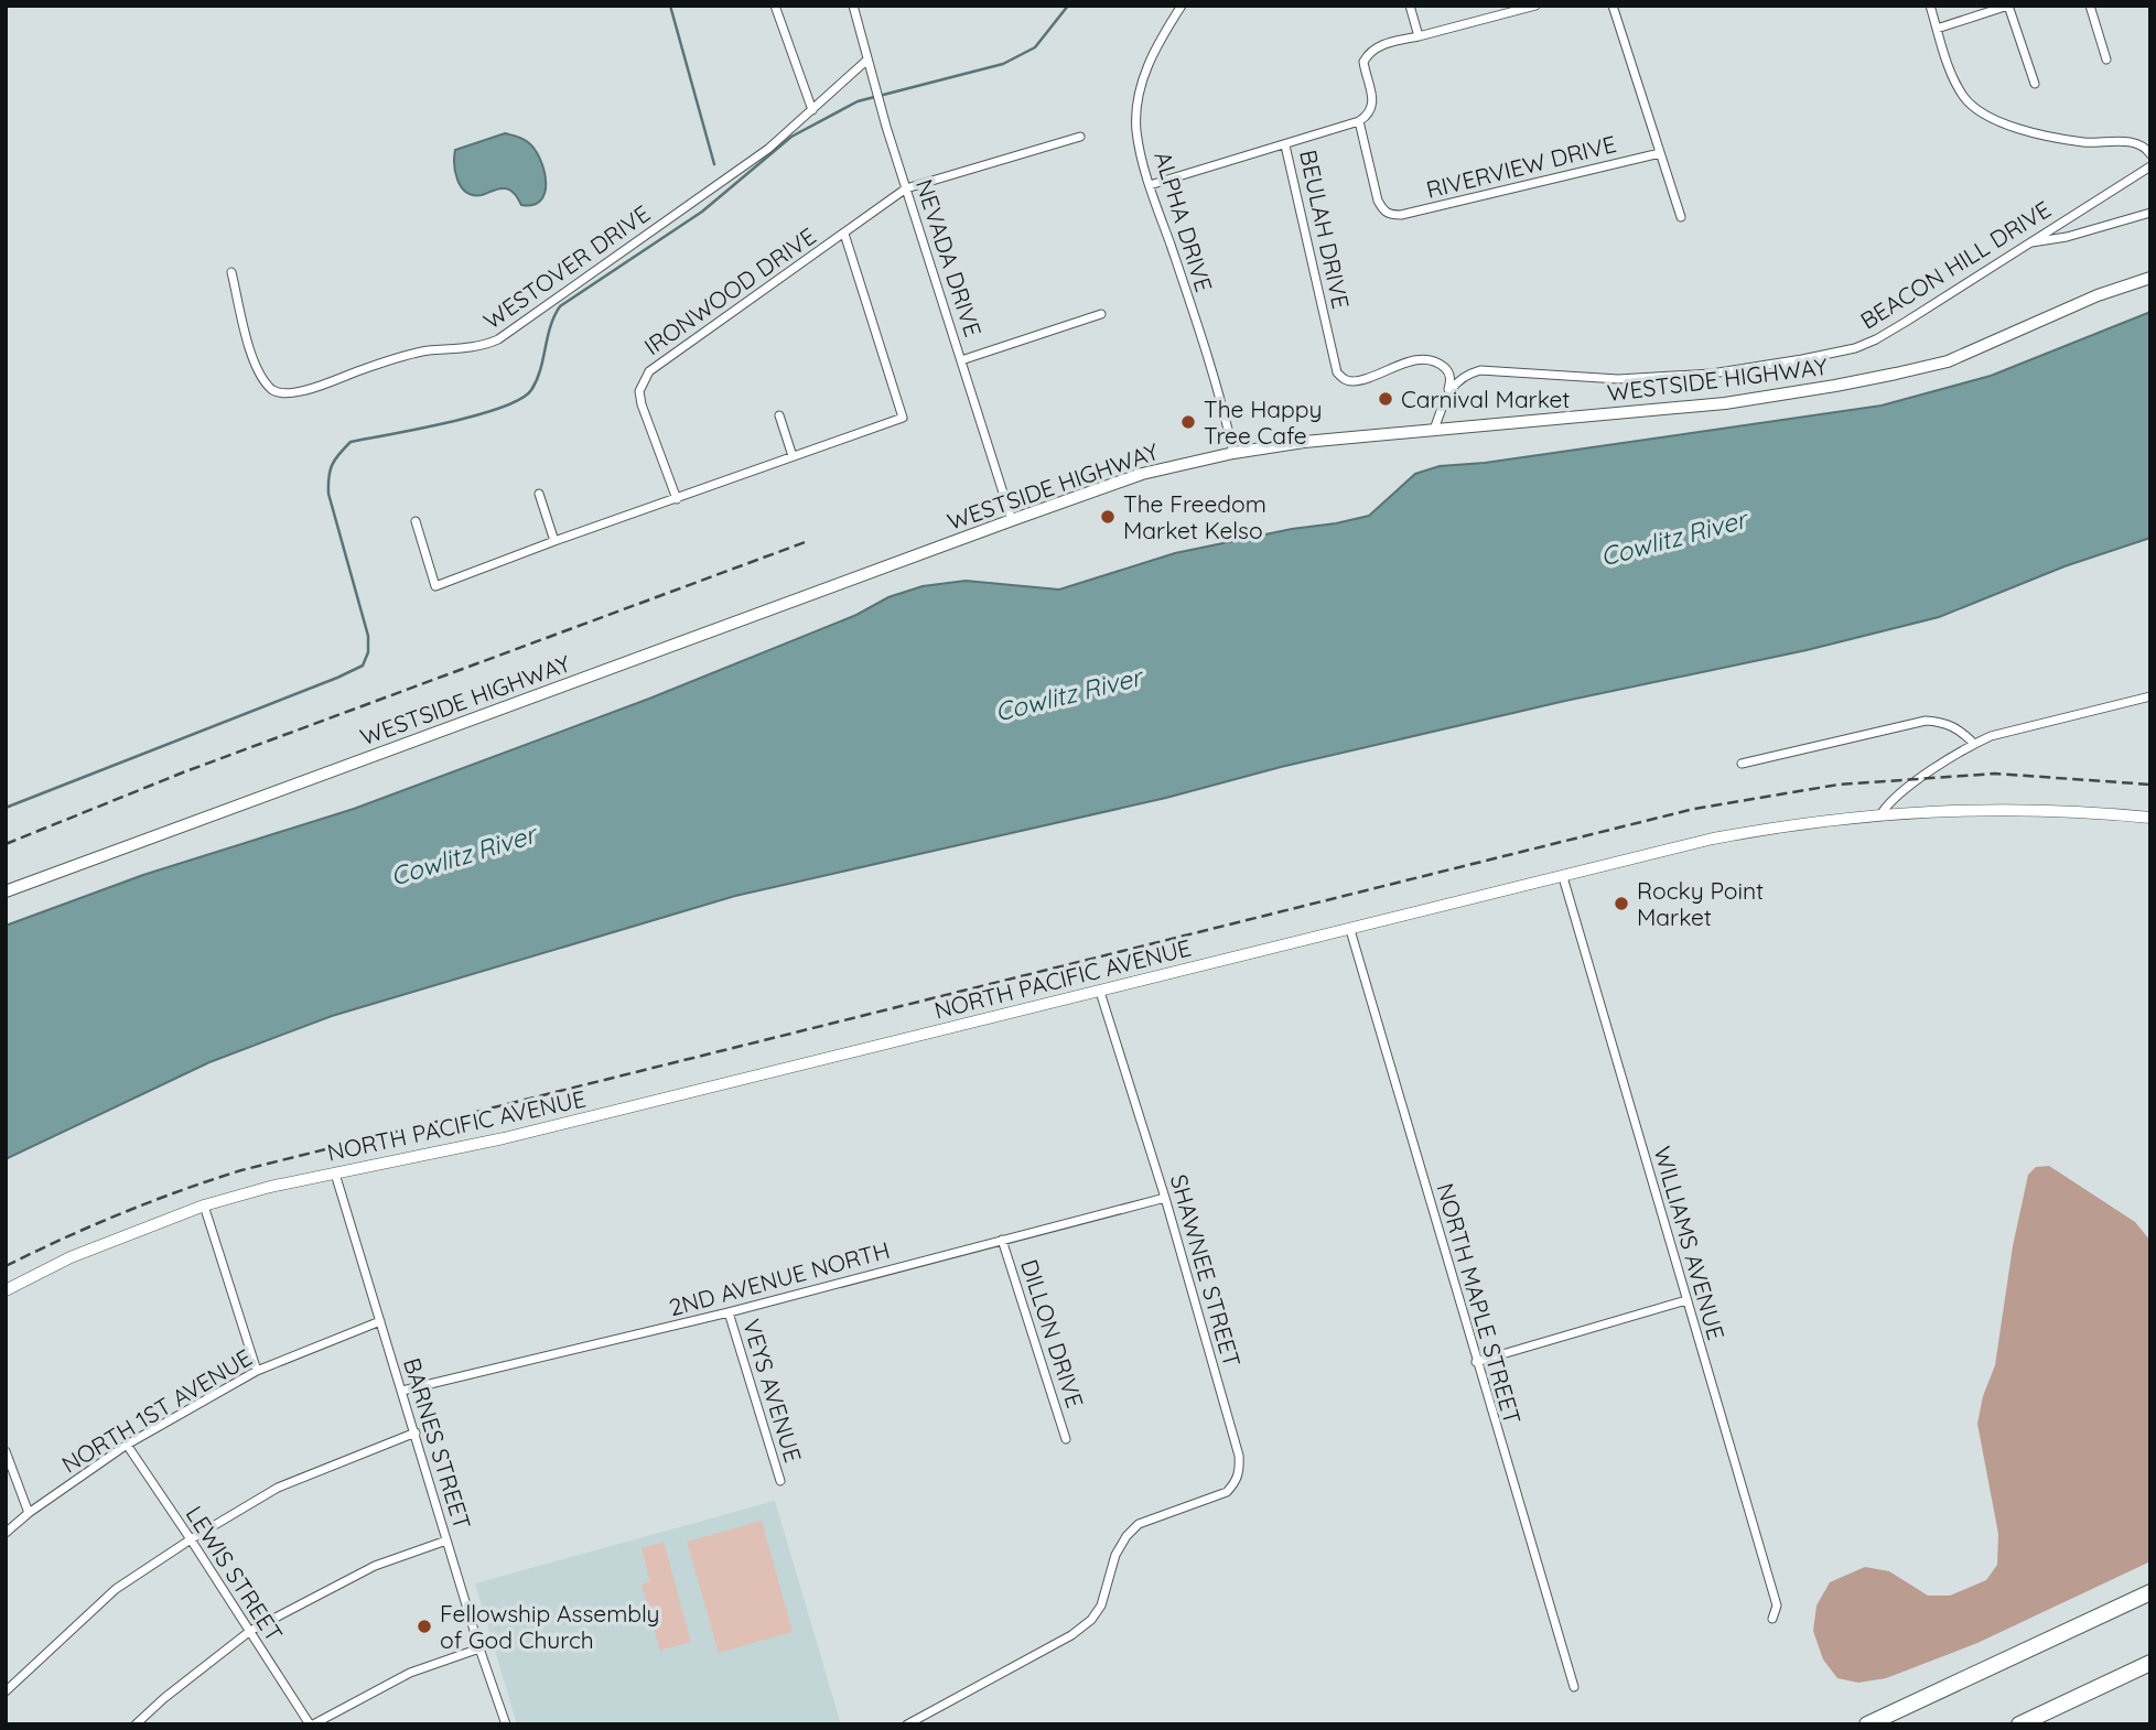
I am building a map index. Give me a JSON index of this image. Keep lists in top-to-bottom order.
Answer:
{
  "streets": {
    "main road": ["WESTSIDE HIGHWAY"],
    "street": [
      "RIVERVIEW DRIVE",
      "ALPHA DRIVE",
      "BEULAH DRIVE",
      "NEVADA DRIVE",
      "BEACON HILL DRIVE",
      "WESTOVER DRIVE",
      "IRONWOOD DRIVE",
      "NORTH PACIFIC AVENUE",
      "WILLIAMS AVENUE",
      "SHAWNEE STREET",
      "2ND AVENUE NORTH",
      "NORTH MAPLE STREET",
      "DILLON DRIVE",
      "VEYS AVENUE",
      "NORTH 1ST AVENUE",
      "BARNES STREET",
      "LEWIS STREET"
    ]
  },
  "crossings": [
    ["RIVERVIEW DRIVE", "BEULAH DRIVE"],
    ["ALPHA DRIVE", "WESTSIDE HIGHWAY"],
    ["BEULAH DRIVE", "BEACON HILL DRIVE"],
    ["NEVADA DRIVE", "WESTOVER DRIVE"],
    ["NEVADA DRIVE", "IRONWOOD DRIVE"],
    ["NEVADA DRIVE", "WESTSIDE HIGHWAY"],
    ["NORTH PACIFIC AVENUE", "WILLIAMS AVENUE"],
    ["NORTH PACIFIC AVENUE", "SHAWNEE STREET"],
    ["NORTH PACIFIC AVENUE", "NORTH MAPLE STREET"],
    ["NORTH PACIFIC AVENUE", "BARNES STREET"],
    ["SHAWNEE STREET", "2ND AVENUE NORTH"],
    ["2ND AVENUE NORTH", "DILLON DRIVE"],
    ["2ND AVENUE NORTH", "VEYS AVENUE"],
    ["2ND AVENUE NORTH", "BARNES STREET"],
    ["NORTH 1ST AVENUE", "BARNES STREET"],
    ["NORTH 1ST AVENUE", "LEWIS STREET"]
  ],
  "water": ["Cowlitz River"],
  "places": [
    "Carnival Market",
    "The Happy Tree Cafe",
    "The Freedom Market Kelso",
    "Rocky Point Market",
    "Fellowship Assembly of God Church"
  ]
}
